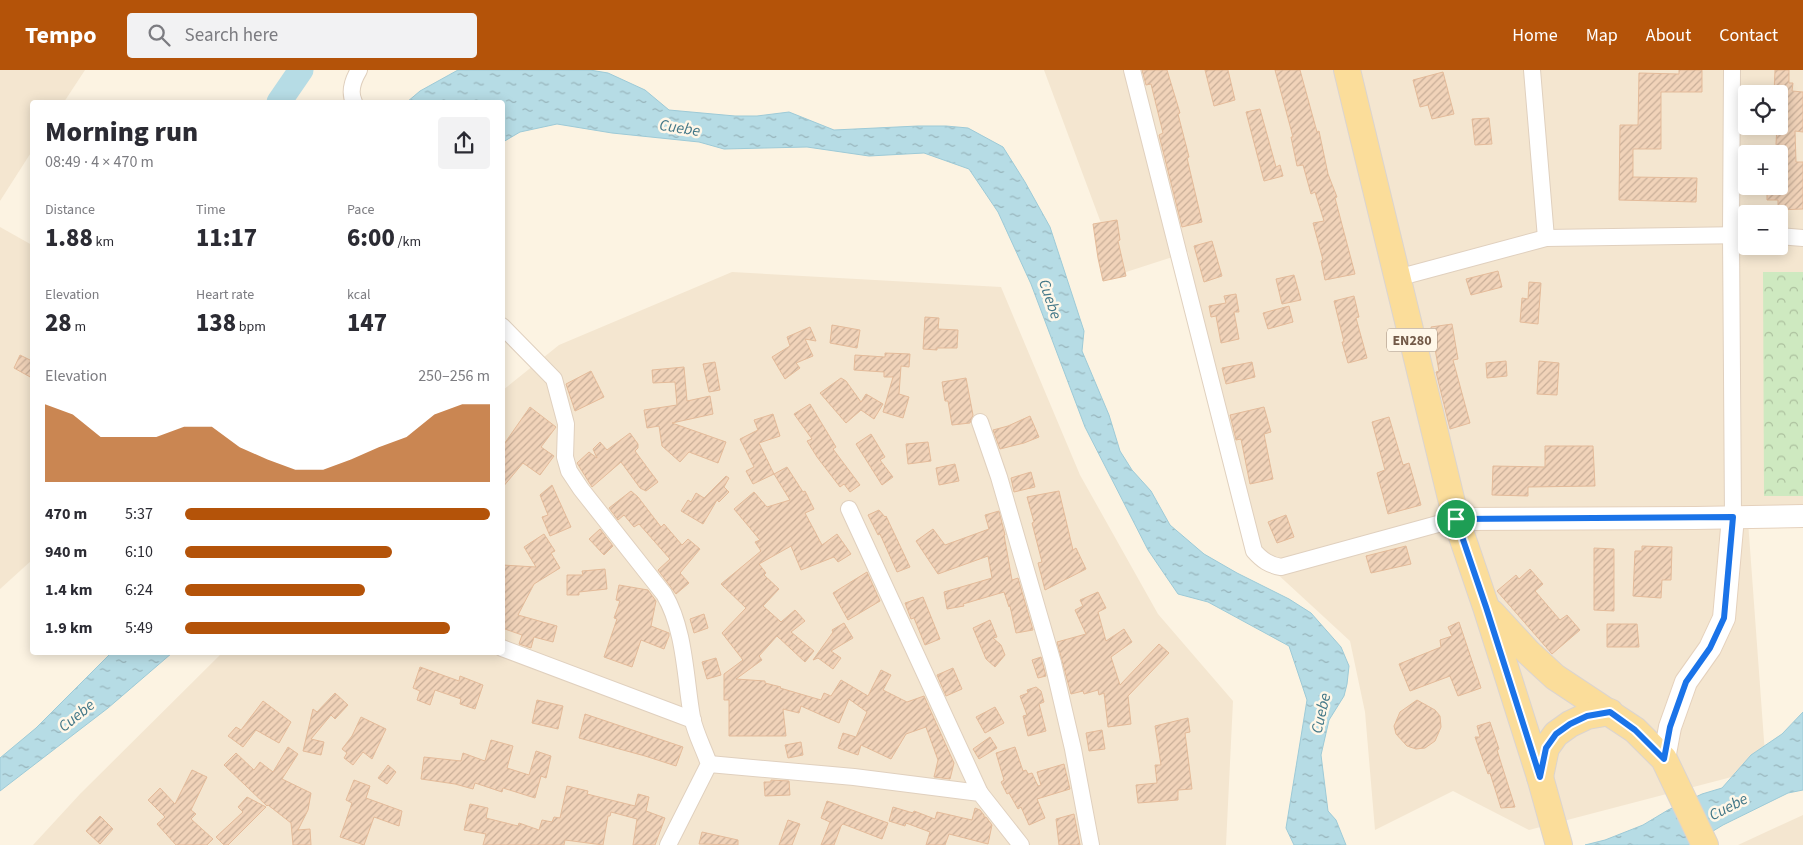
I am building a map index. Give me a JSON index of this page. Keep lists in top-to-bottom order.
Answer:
{
  "streets": {
    "main road": ["EN280"]
  },
  "water": ["Cuebe"],
  "page": {
    "header": "Tempo",
    "search": "Search here",
    "nav": [
      "Home",
      "Map",
      "About",
      "Contact"
    ],
    "map_buttons": ["+", "−"],
    "heading": ["Morning run", "08:49 · 4 × 470 m"],
    "stats": [
      ["Distance", "1.88 km"],
      ["Time", "11:17"],
      ["Pace", "6:00 /km"],
      ["Elevation", "28 m"],
      ["Heart rate", "138 bpm"],
      ["kcal", "147"]
    ],
    "chart": ["Elevation", "250–256 m"],
    "list": [
      {
        "name": "470 m",
        "note": "5:37"
      },
      {
        "name": "940 m",
        "note": "6:10"
      },
      {
        "name": "1.4 km",
        "note": "6:24"
      },
      {
        "name": "1.9 km",
        "note": "5:49"
      }
    ]
  }
}
